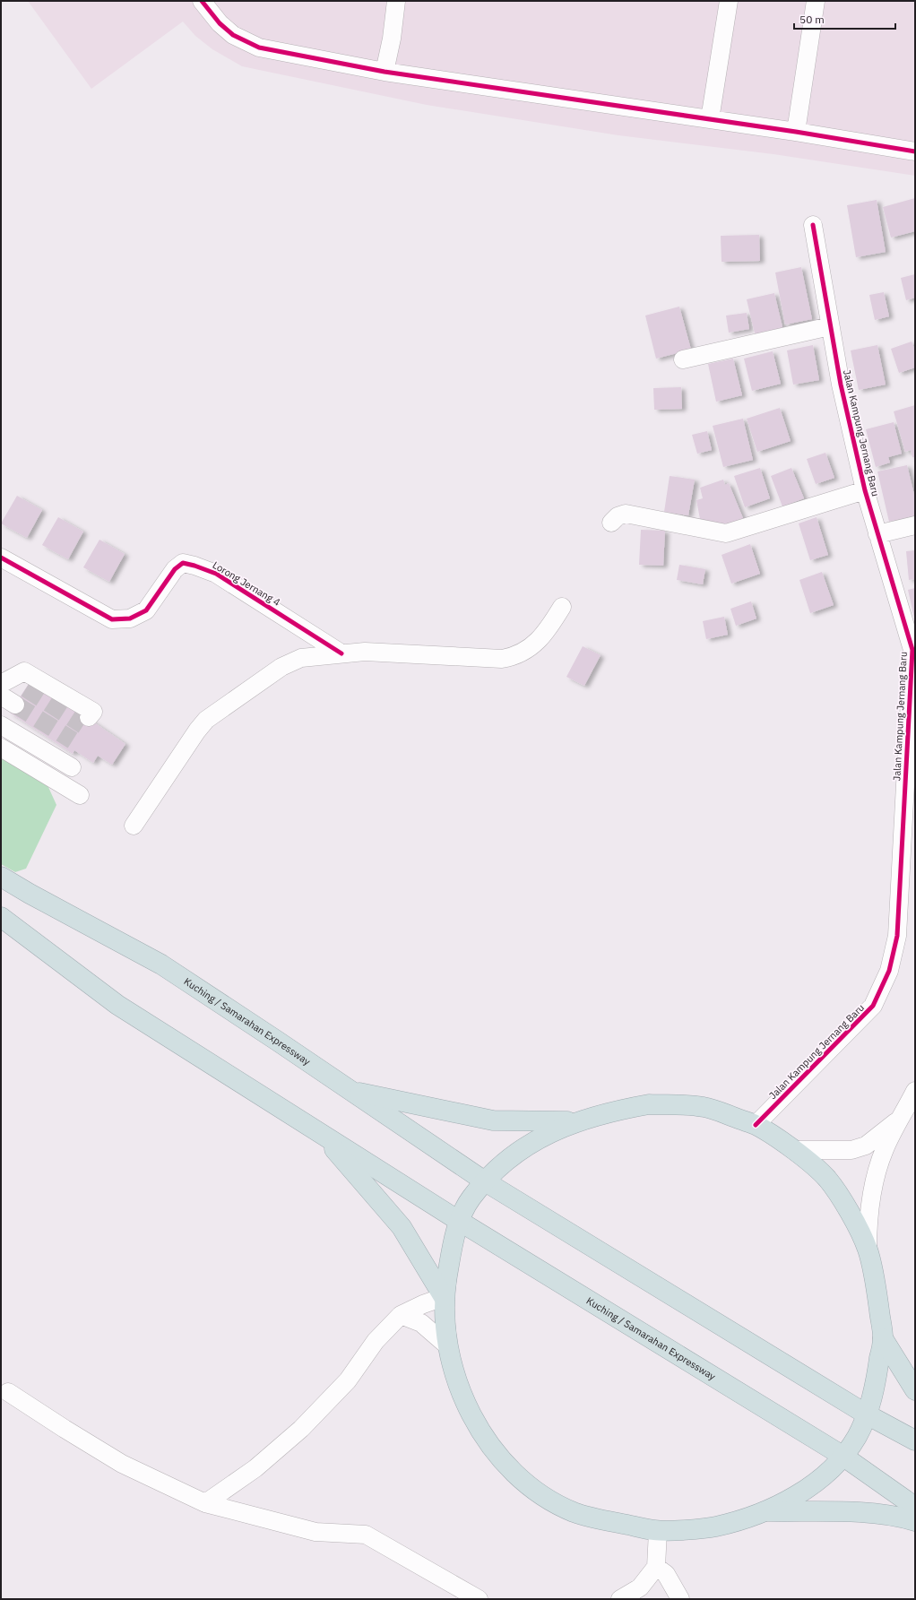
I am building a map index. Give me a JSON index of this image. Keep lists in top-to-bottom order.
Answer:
{
  "streets": {
    "highway": ["Kuching / Samarahan Expressway"],
    "street": ["Jalan Kampung Jernang Baru", "Lorong Jernang 4"]
  },
  "scale_bar": "50 m"
}
